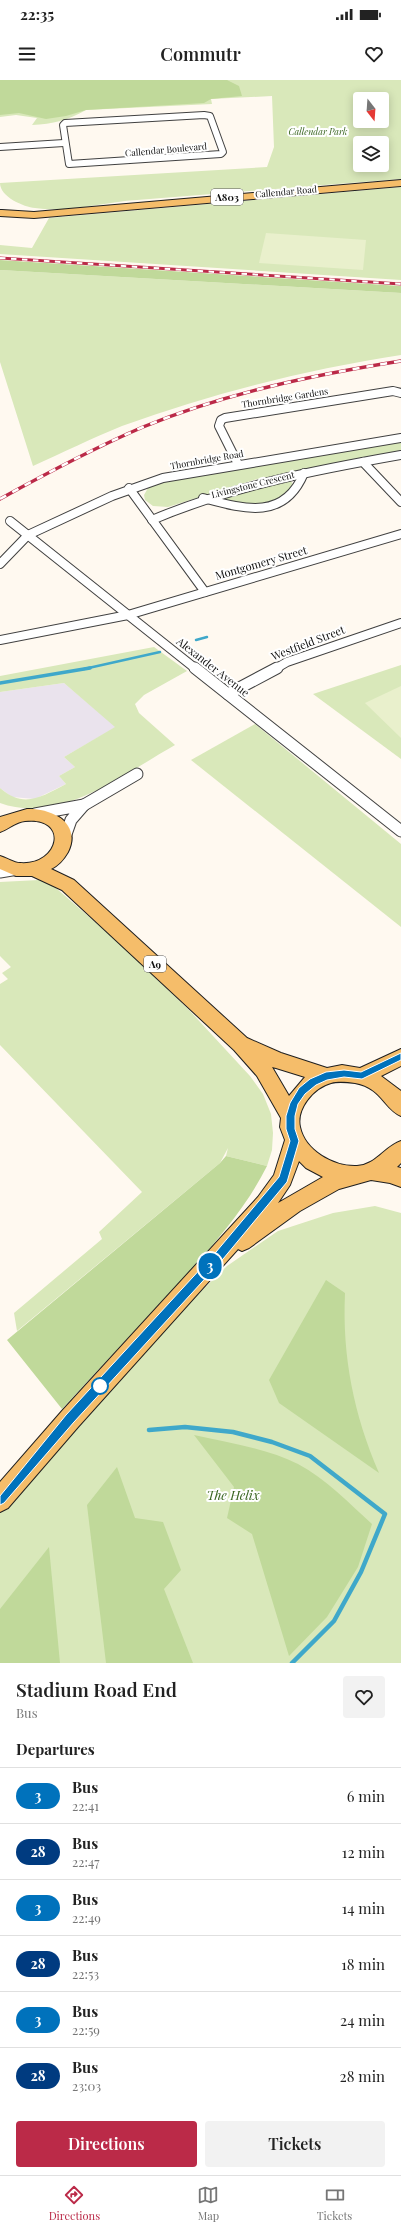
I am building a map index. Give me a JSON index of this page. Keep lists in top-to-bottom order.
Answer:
{
  "streets": {
    "main road": ["Callendar Road", "A803", "A9"],
    "street": [
      "Callendar Boulevard",
      "Thornbridge Gardens",
      "Thornbridge Road",
      "Livingstone Crescent",
      "Montgomery Street",
      "Westfield Street",
      "Alexander Avenue"
    ]
  },
  "crossings": [
    ["Thornbridge Gardens", "Thornbridge Road"],
    ["Thornbridge Road", "Alexander Avenue"],
    ["Montgomery Street", "Alexander Avenue"],
    ["Westfield Street", "Alexander Avenue"]
  ],
  "parks": ["Callendar Park", "The Helix"],
  "lines": ["bus line 3"],
  "north": "bottom",
  "page": {
    "status": "22:35",
    "header": "Commutr",
    "on_map": "3",
    "heading": [
      ["Stadium Road End", "Bus"],
      "Departures"
    ],
    "list": [
      {
        "mark": "3",
        "name": "Bus",
        "note": "22:41",
        "value": "6 min"
      },
      {
        "mark": "28",
        "name": "Bus",
        "note": "22:47",
        "value": "12 min"
      },
      {
        "mark": "3",
        "name": "Bus",
        "note": "22:49",
        "value": "14 min"
      },
      {
        "mark": "28",
        "name": "Bus",
        "note": "22:53",
        "value": "18 min"
      },
      {
        "mark": "3",
        "name": "Bus",
        "note": "22:59",
        "value": "24 min"
      },
      {
        "mark": "28",
        "name": "Bus",
        "note": "23:03",
        "value": "28 min"
      }
    ],
    "buttons": ["Directions", "Tickets"],
    "tabs": ["Directions", "Map", "Tickets"]
  }
}
